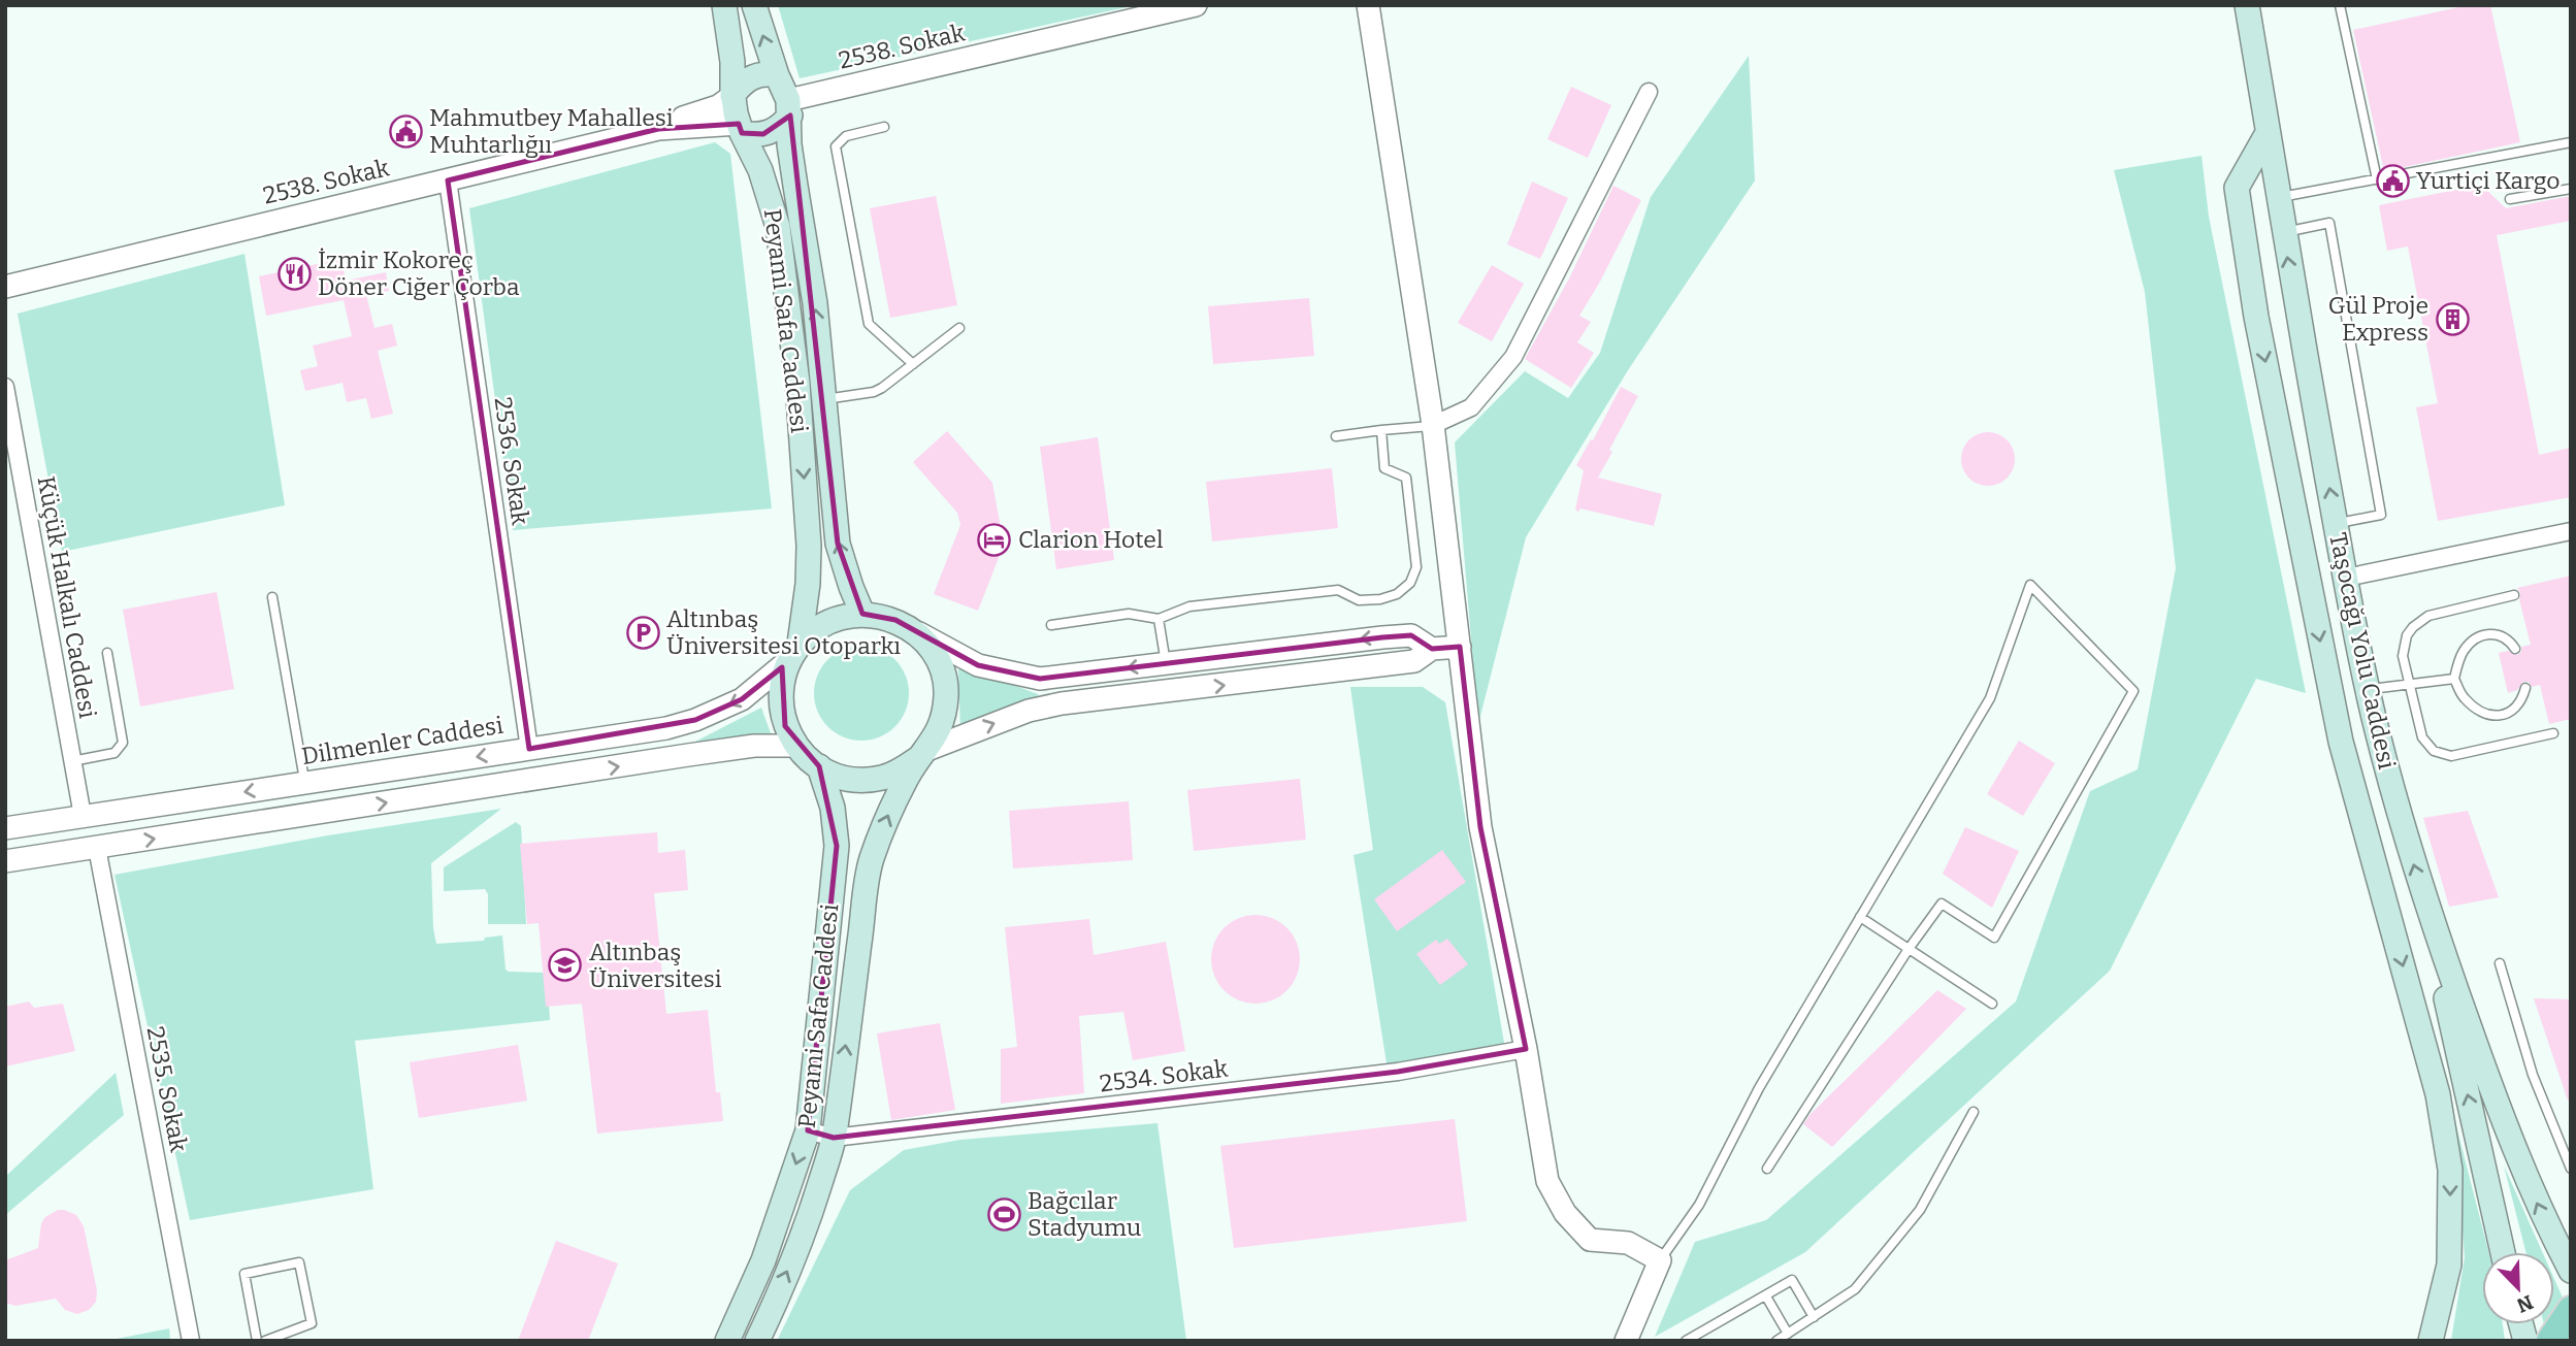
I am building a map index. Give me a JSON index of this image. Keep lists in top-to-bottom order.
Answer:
{
  "streets": {
    "main road": ["Peyami Safa Caddesi", "Taşocağı Yolu Caddesi"],
    "street": [
      "2538. Sokak",
      "2536. Sokak",
      "Küçük Halkalı Caddesi",
      "Dilmenler Caddesi",
      "2534. Sokak",
      "2535. Sokak"
    ]
  },
  "crossings": [
    ["2538. Sokak", "Peyami Safa Caddesi"],
    ["2538. Sokak", "2536. Sokak"],
    ["Peyami Safa Caddesi", "Dilmenler Caddesi"],
    ["Peyami Safa Caddesi", "2534. Sokak"],
    ["2536. Sokak", "Dilmenler Caddesi"],
    ["Küçük Halkalı Caddesi", "Dilmenler Caddesi"]
  ],
  "places": {
    "public building": ["Mahmutbey Mahallesi Muhtarlığıı", "Yurtiçi Kargo"],
    "restaurant": ["İzmir Kokoreç Döner Ciğer Çorba"],
    "building": ["Gül Proje Express"],
    "hotel": ["Clarion Hotel"],
    "parking": ["Altınbaş Üniversitesi Otoparkı"],
    "school or university": ["Altınbaş Üniversitesi"],
    "sports": ["Bağcılar Stadyumu"]
  },
  "north": "bottom right"
}
